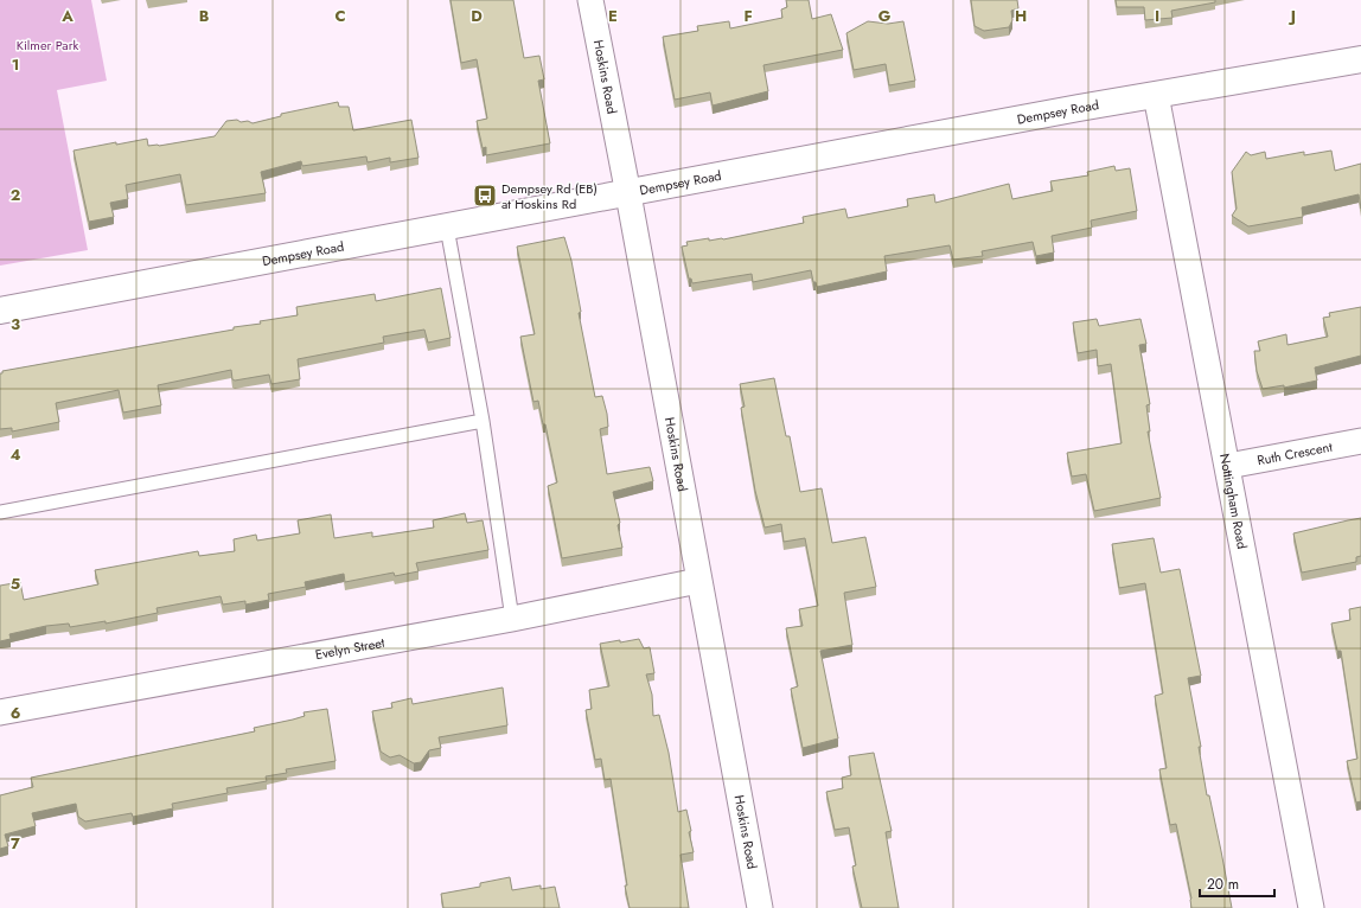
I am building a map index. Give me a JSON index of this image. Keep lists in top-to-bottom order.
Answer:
{
  "streets": {
    "street": [
      "Hoskins Road",
      "Dempsey Road",
      "Ruth Crescent",
      "Nottingham Road",
      "Evelyn Street"
    ]
  },
  "crossings": [
    ["Hoskins Road", "Dempsey Road"],
    ["Hoskins Road", "Evelyn Street"],
    ["Dempsey Road", "Nottingham Road"],
    ["Ruth Crescent", "Nottingham Road"]
  ],
  "parks": ["Kilmer Park"],
  "places": {
    "bus stop": ["Dempsey Rd (EB) at Hoskins Rd"]
  },
  "scale_bar": "20 m",
  "grid": {
    "columns": [
      "A",
      "B",
      "C",
      "D",
      "E",
      "F",
      "G",
      "H",
      "I",
      "J"
    ],
    "rows": [
      "1",
      "2",
      "3",
      "4",
      "5",
      "6",
      "7"
    ]
  }
}
